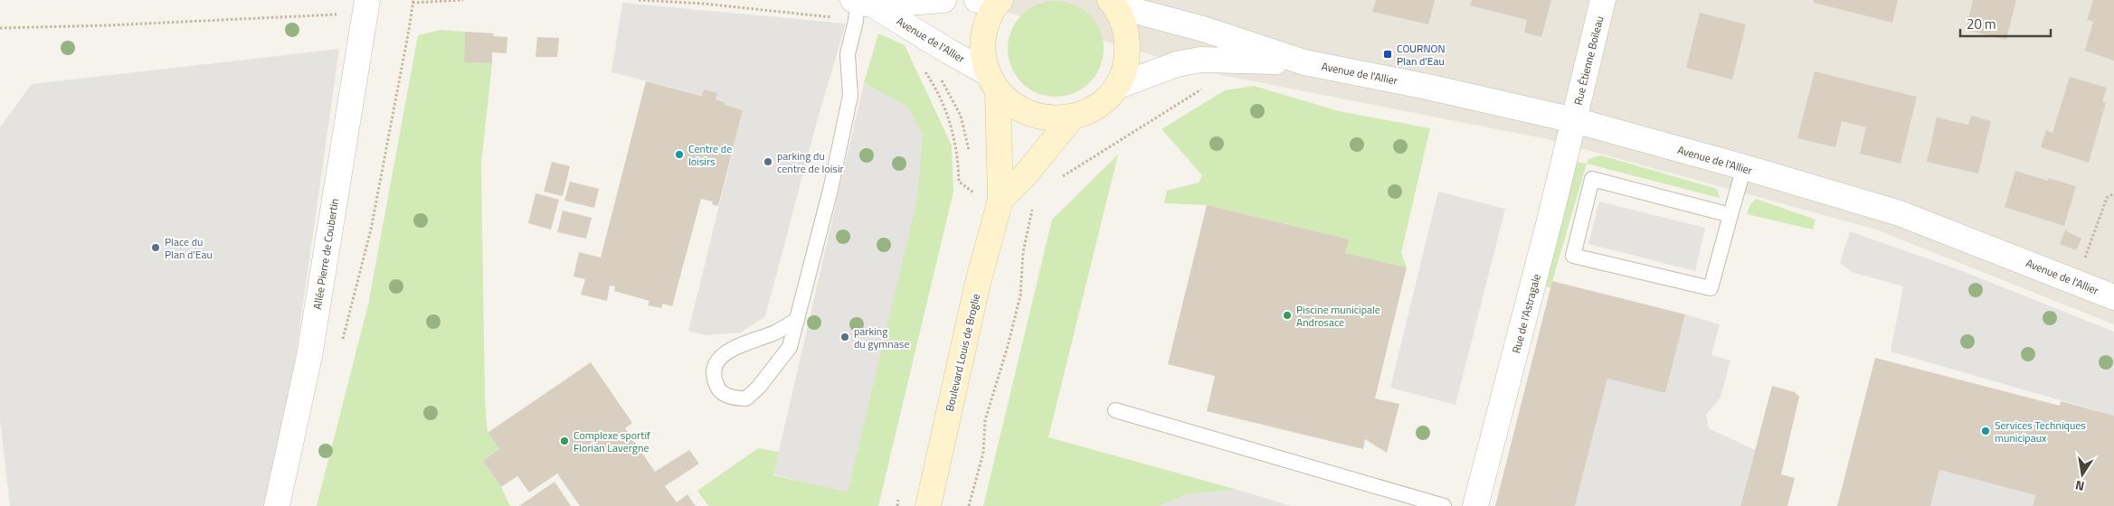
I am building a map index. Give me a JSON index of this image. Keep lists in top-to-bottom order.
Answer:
{
  "streets": {
    "main road": ["Boulevard Louis de Broglie"],
    "street": [
      "Avenue de l'Allier",
      "Rue Étienne Boileau",
      "Allée Pierre de Coubertin",
      "Rue de l'Astragale"
    ]
  },
  "crossings": [
    ["Avenue de l'Allier", "Rue Étienne Boileau"],
    ["Avenue de l'Allier", "Rue de l'Astragale"],
    ["Avenue de l'Allier", "Boulevard Louis de Broglie"],
    ["Rue Étienne Boileau", "Rue de l'Astragale"]
  ],
  "places": {
    "transit": ["COURNON Plan d'Eau"],
    "other": [
      "Centre de loisirs",
      "parking du centre de loisir",
      "Place du Plan d'Eau",
      "Piscine municipale Androsace",
      "parking du gymnase",
      "Services Techniques municipaux",
      "Complexe sportif Florian Lavergne"
    ]
  },
  "scale_bar": "20 m",
  "north": "bottom"
}
